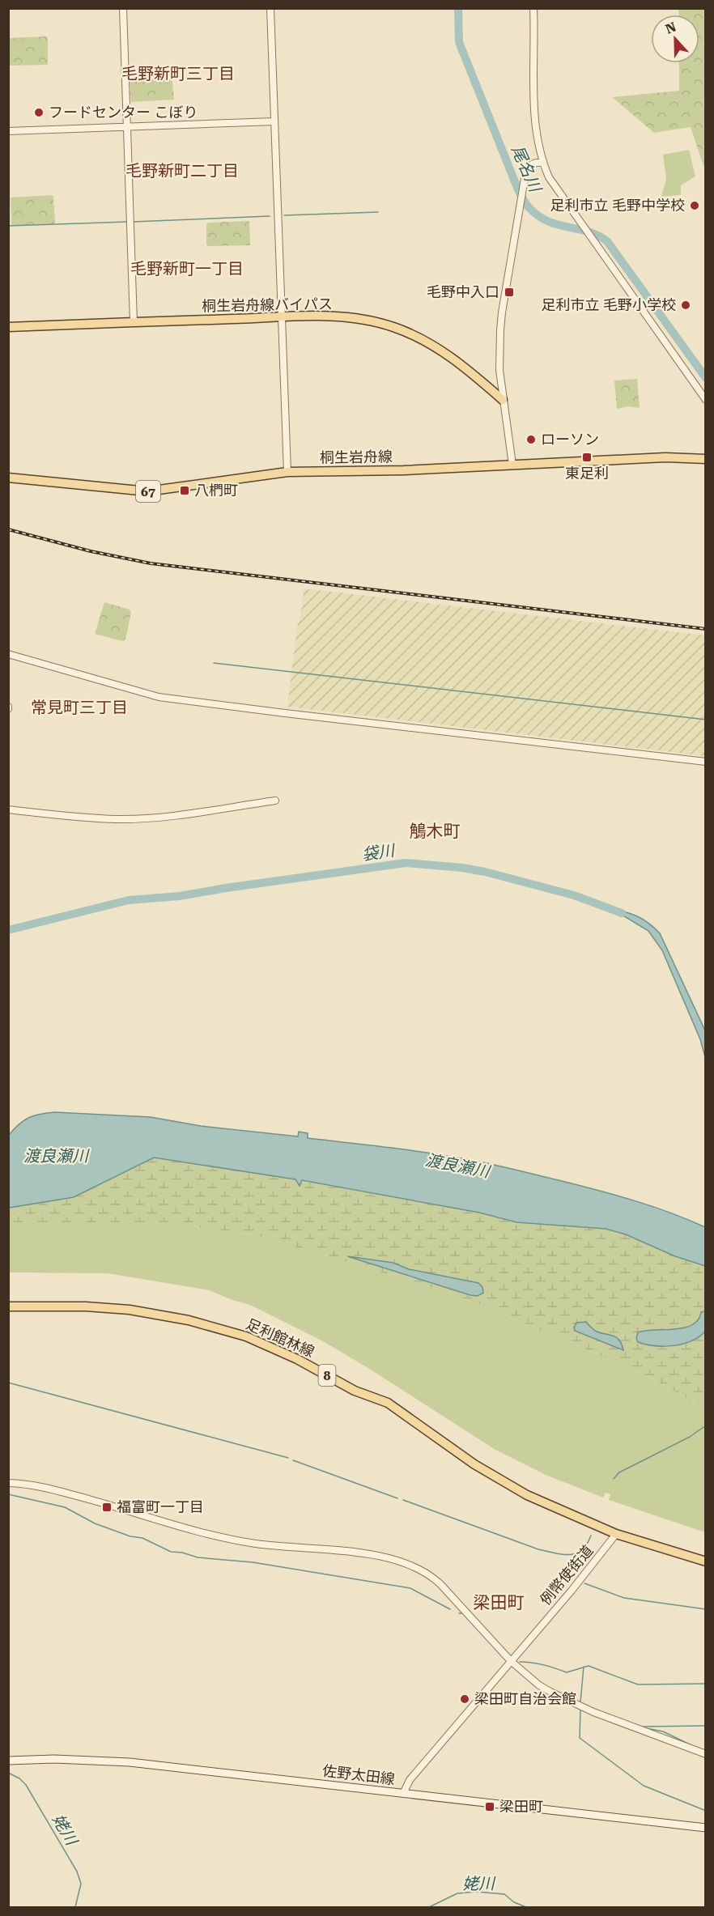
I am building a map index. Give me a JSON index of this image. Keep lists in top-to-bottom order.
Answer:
{
  "streets": {
    "main road": [
      "桐生岩舟線バイパス",
      "桐生岩舟線",
      "67",
      "足利館林線",
      "8",
      "佐野太田線"
    ],
    "street": ["例幣使街道"]
  },
  "crossings": [
    ["足利館林線", "8"],
    ["足利館林線", "例幣使街道"],
    ["8", "例幣使街道"],
    ["例幣使街道", "佐野太田線"]
  ],
  "districts": [
    "毛野新町三丁目",
    "毛野新町二丁目",
    "毛野新町一丁目",
    "常見町三丁目",
    "鵤木町",
    "梁田町"
  ],
  "water": [
    "尾名川",
    "袋川",
    "渡良瀬川",
    "姥川"
  ],
  "places": {
    "other": [
      "フードセンター こぼり",
      "足利市立 毛野中学校",
      "足利市立 毛野小学校",
      "ローソン",
      "梁田町自治会館"
    ],
    "transit": [
      "毛野中入口",
      "東足利",
      "八椚町",
      "福富町一丁目",
      "梁田町"
    ]
  },
  "north": "top"
}
